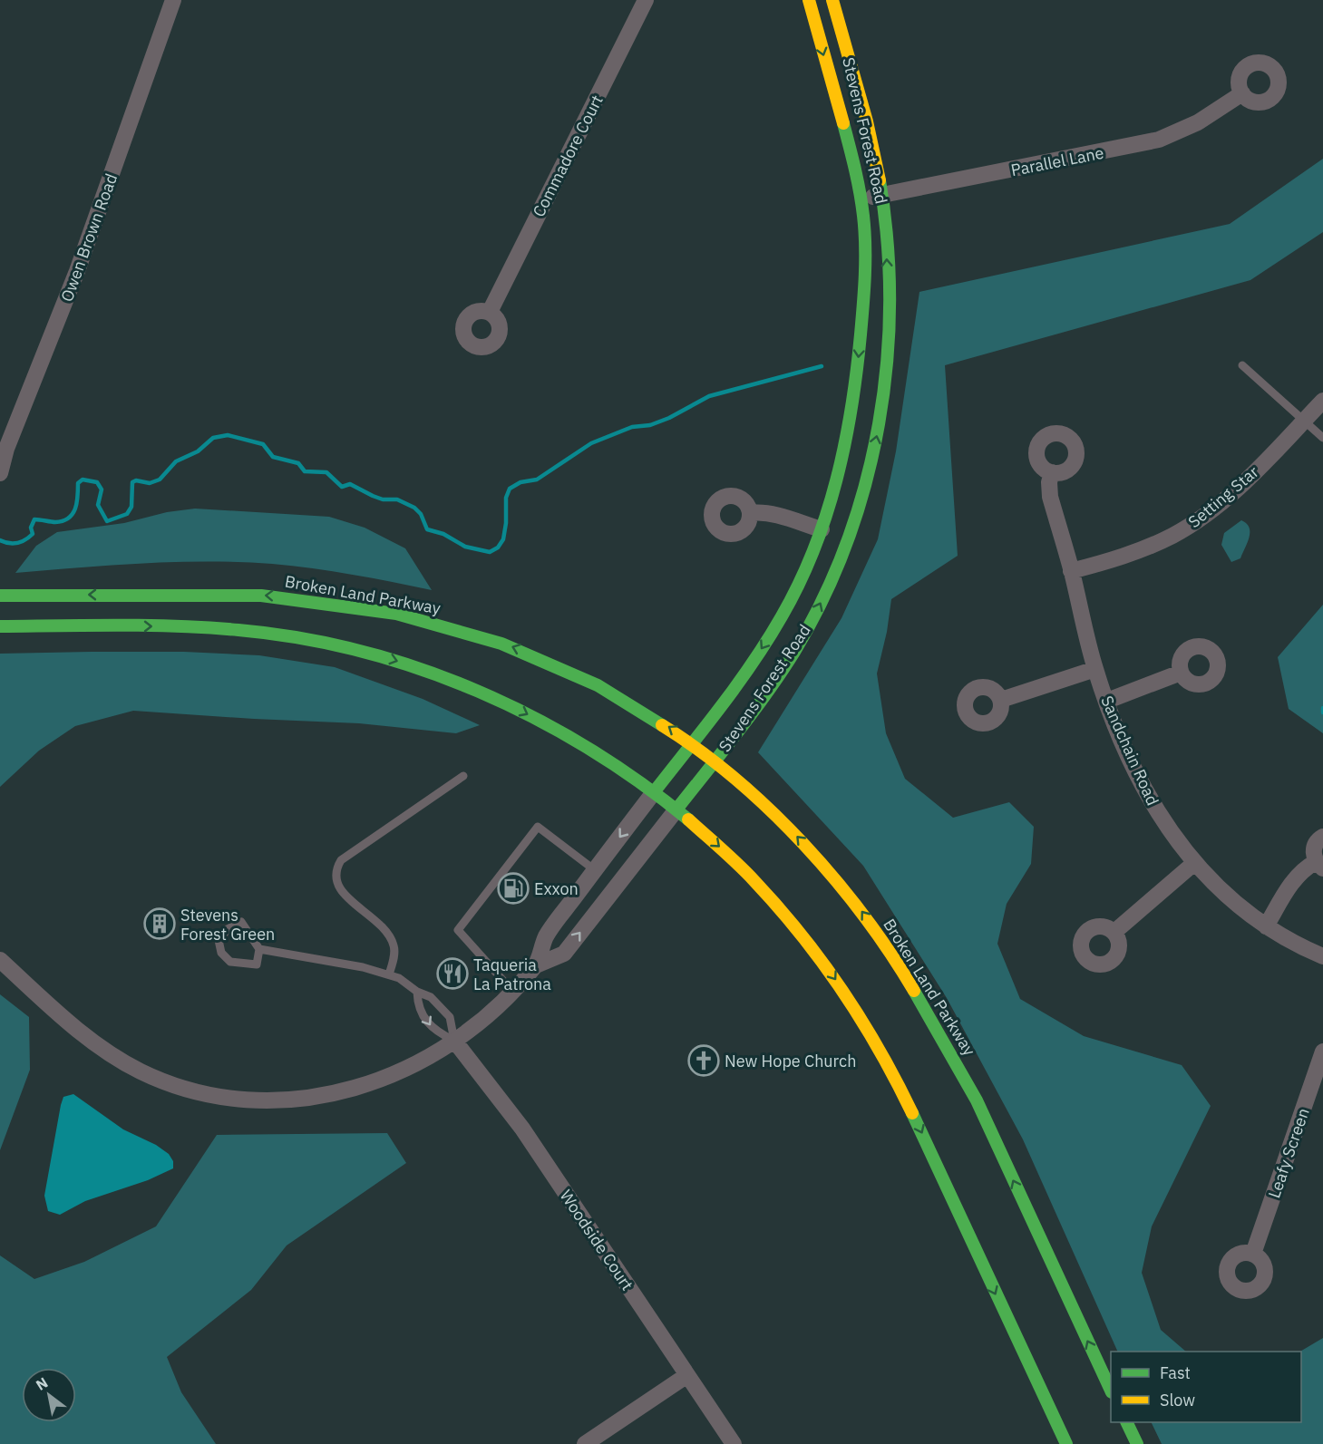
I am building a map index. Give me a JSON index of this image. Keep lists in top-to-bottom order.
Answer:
{
  "streets": {
    "main road": ["Stevens Forest Road", "Broken Land Parkway"],
    "street": [
      "Commadore Court",
      "Parallel Lane",
      "Owen Brown Road",
      "Setting Star",
      "Sandchain Road",
      "Leafy Screen",
      "Woodside Court"
    ]
  },
  "crossings": [
    ["Stevens Forest Road", "Parallel Lane"],
    ["Stevens Forest Road", "Broken Land Parkway"],
    ["Stevens Forest Road", "Woodside Court"],
    ["Setting Star", "Sandchain Road"]
  ],
  "places": {
    "fuel station": ["Exxon"],
    "building": ["Stevens Forest Green"],
    "restaurant": ["Taqueria La Patrona"],
    "church": ["New Hope Church"]
  },
  "legend": ["Fast", "Slow"],
  "north": "top left"
}
